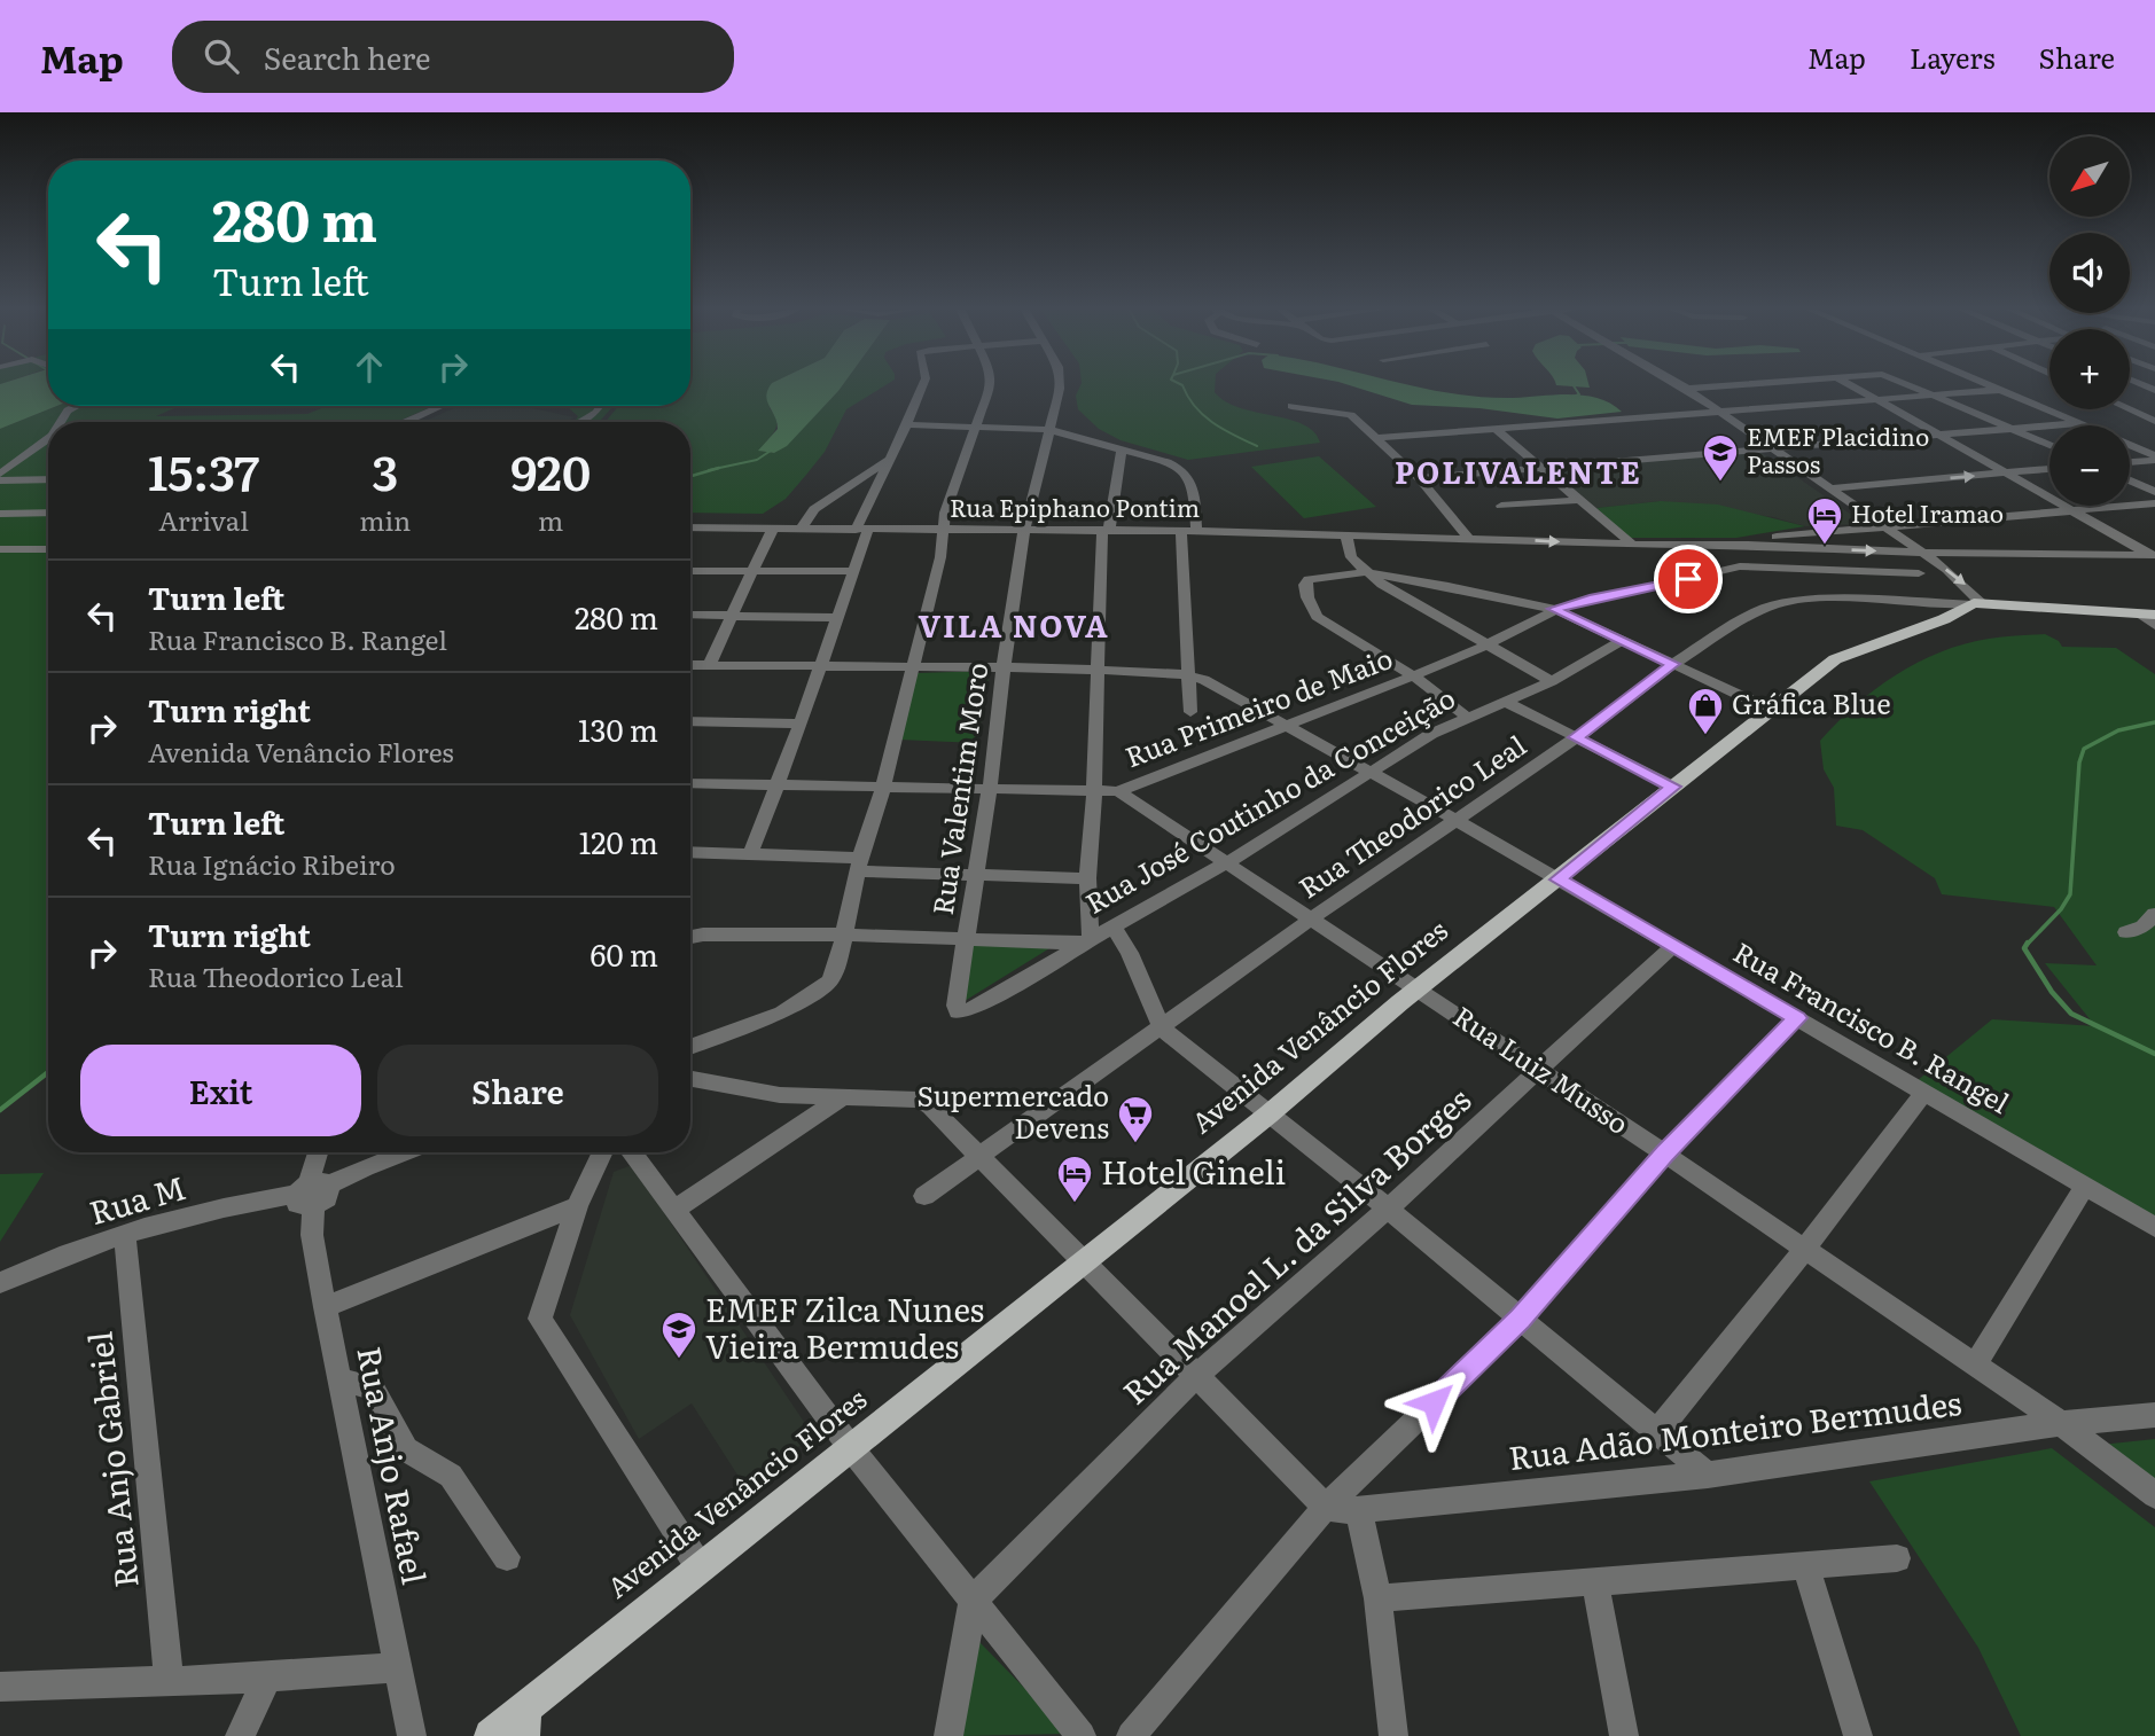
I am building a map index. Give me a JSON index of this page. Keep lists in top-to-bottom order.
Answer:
{
  "streets": {
    "main road": ["Avenida Venâncio Flores"],
    "street": [
      "Rua Epiphano Pontim",
      "Rua Primeiro de Maio",
      "Rua Valentim Moro",
      "Rua José Coutinho da Conceição",
      "Rua Theodorico Leal",
      "Rua Francisco B. Rangel",
      "Rua Luiz Musso",
      "Rua M",
      "Rua Manoel L. da Silva Borges",
      "Rua Adão Monteiro Bermudes",
      "Rua Anjo Gabriel",
      "Rua Anjo Rafael"
    ]
  },
  "crossings": [
    ["Rua Epiphano Pontim", "Rua Valentim Moro"],
    ["Rua Primeiro de Maio", "Rua Valentim Moro"],
    ["Rua Primeiro de Maio", "Rua Francisco B. Rangel"],
    ["Rua Primeiro de Maio", "Rua Luiz Musso"],
    ["Rua Valentim Moro", "Rua José Coutinho da Conceição"],
    ["Rua José Coutinho da Conceição", "Rua Francisco B. Rangel"],
    ["Rua José Coutinho da Conceição", "Rua Luiz Musso"],
    ["Rua Theodorico Leal", "Avenida Venâncio Flores"],
    ["Rua Theodorico Leal", "Rua Francisco B. Rangel"],
    ["Rua Theodorico Leal", "Rua Luiz Musso"],
    ["Avenida Venâncio Flores", "Rua Francisco B. Rangel"],
    ["Avenida Venâncio Flores", "Rua Luiz Musso"],
    ["Rua Francisco B. Rangel", "Rua Manoel L. da Silva Borges"],
    ["Rua Luiz Musso", "Rua Manoel L. da Silva Borges"],
    ["Rua Luiz Musso", "Rua Adão Monteiro Bermudes"],
    ["Rua M", "Rua Anjo Gabriel"],
    ["Rua M", "Rua Anjo Rafael"]
  ],
  "districts": ["POLIVALENTE", "VILA NOVA"],
  "places": {
    "school or university": ["EMEF Placidino Passos", "EMEF Zilca Nunes Vieira Bermudes"],
    "hotel": ["Hotel Iramao", "Hotel Gineli"],
    "shop": ["Gráfica Blue"],
    "supermarket": ["Supermercado Devens"]
  },
  "north": "bottom left",
  "page": {
    "header": "Map",
    "search": "Search here",
    "nav": ["Map", "Layers", "Share"],
    "map_buttons": ["+", "−"],
    "turn": ["280 m", "Turn left"],
    "eta": [
      "15:37",
      "Arrival",
      "3",
      "min",
      "920",
      "m"
    ],
    "list": [
      {
        "name": "Turn left",
        "note": "Rua Francisco B. Rangel",
        "value": "280 m"
      },
      {
        "name": "Turn right",
        "note": "Avenida Venâncio Flores",
        "value": "130 m"
      },
      {
        "name": "Turn left",
        "note": "Rua Ignácio Ribeiro",
        "value": "120 m"
      },
      {
        "name": "Turn right",
        "note": "Rua Theodorico Leal",
        "value": "60 m"
      }
    ],
    "buttons": ["Exit", "Share"]
  }
}
